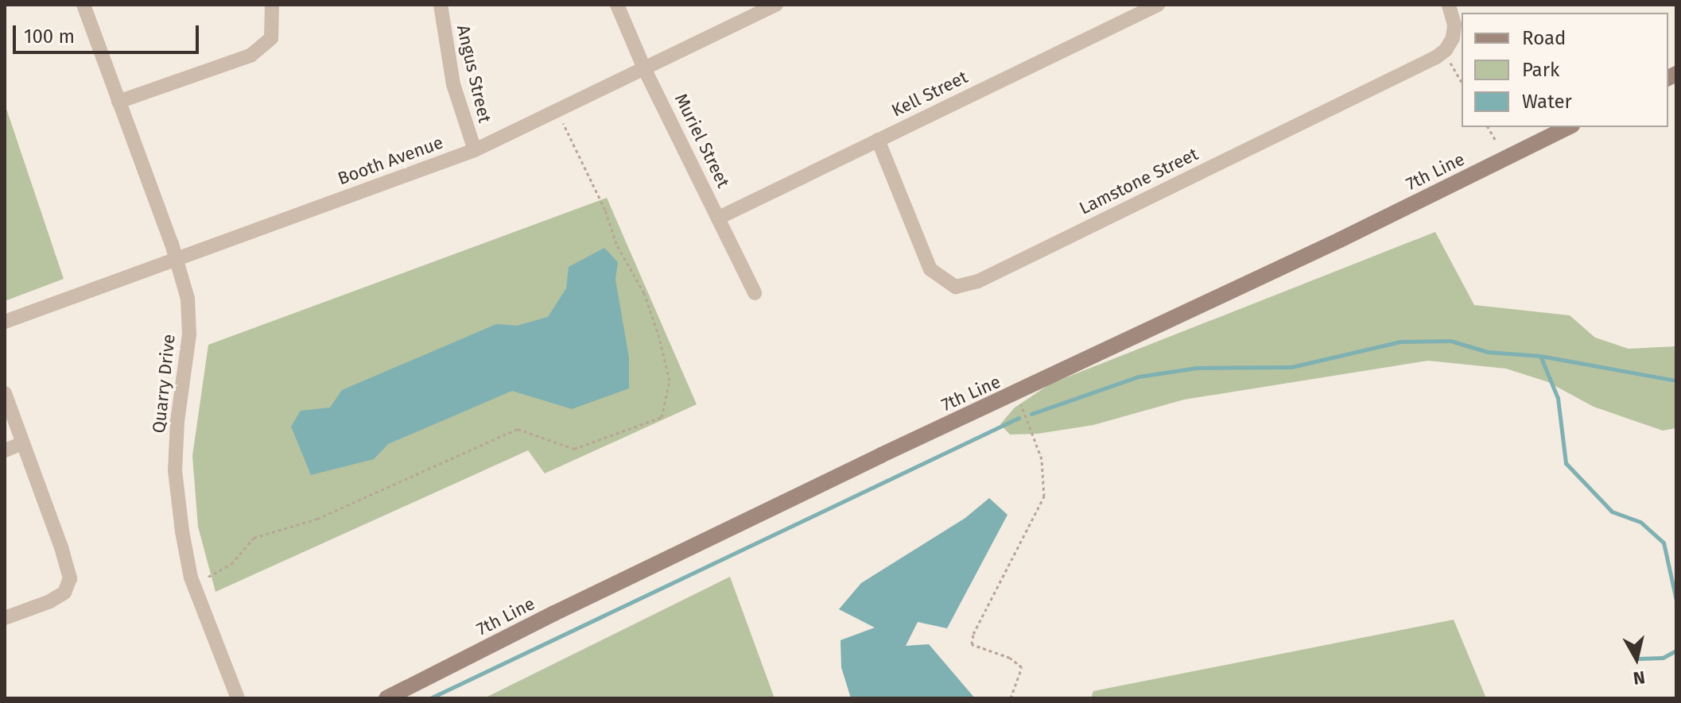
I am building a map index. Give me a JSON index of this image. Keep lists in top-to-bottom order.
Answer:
{
  "streets": {
    "street": [
      "Angus Street",
      "Kell Street",
      "Muriel Street",
      "Booth Avenue",
      "7th Line",
      "Lamstone Street",
      "Quarry Drive"
    ]
  },
  "crossings": [
    ["Angus Street", "Booth Avenue"],
    ["Kell Street", "Muriel Street"],
    ["Kell Street", "Lamstone Street"],
    ["Muriel Street", "Booth Avenue"],
    ["Booth Avenue", "Quarry Drive"]
  ],
  "legend": ["Road", "Park", "Water"],
  "scale_bar": "100 m",
  "north": "bottom"
}
